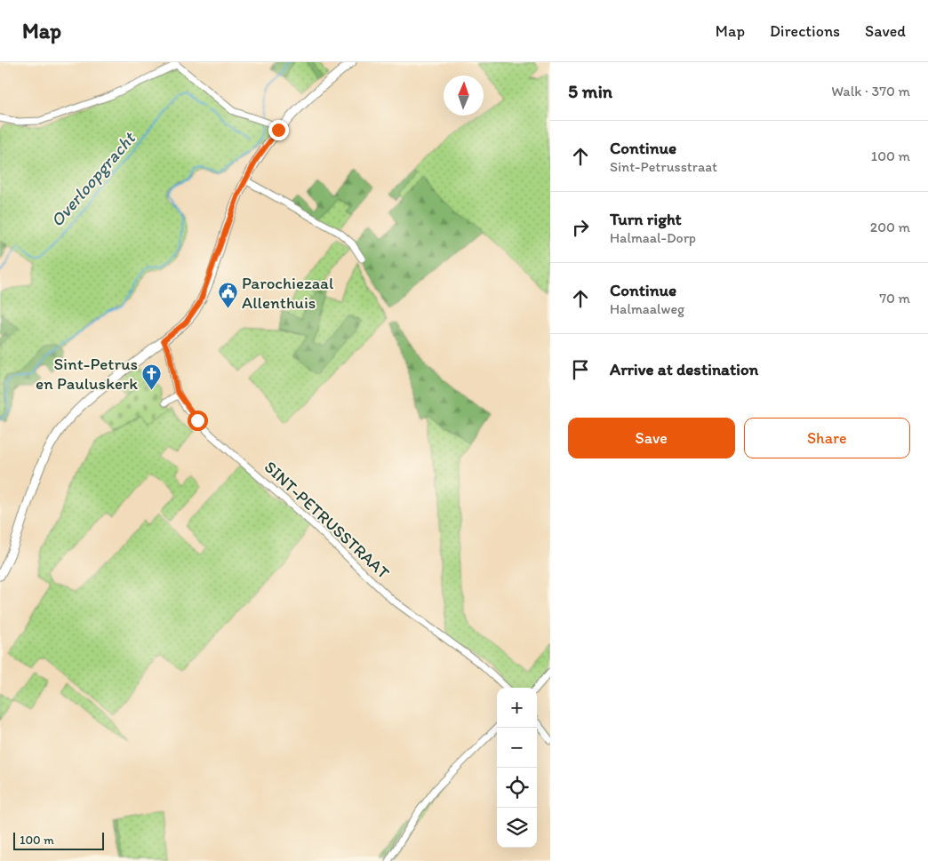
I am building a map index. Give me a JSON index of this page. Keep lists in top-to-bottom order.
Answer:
{
  "streets": {
    "street": ["SINT-PETRUSSTRAAT"]
  },
  "water": ["Overloopgracht"],
  "places": {
    "public building": ["Parochiezaal Allenthuis"],
    "church": ["Sint-Petrus en Pauluskerk"]
  },
  "scale_bar": "100 m",
  "north": "top",
  "page": {
    "header": "Map",
    "nav": ["Map", "Directions", "Saved"],
    "heading": ["5 min", "Walk · 370 m"],
    "list": [
      ["Continue", "Sint-Petrusstraat", "100 m"],
      ["Turn right", "Halmaal-Dorp", "200 m"],
      ["Continue", "Halmaalweg", "70 m"],
      "Arrive at destination"
    ],
    "buttons": ["Save", "Share"],
    "map_buttons": ["+", "−"],
    "scale": "100 m"
  }
}
